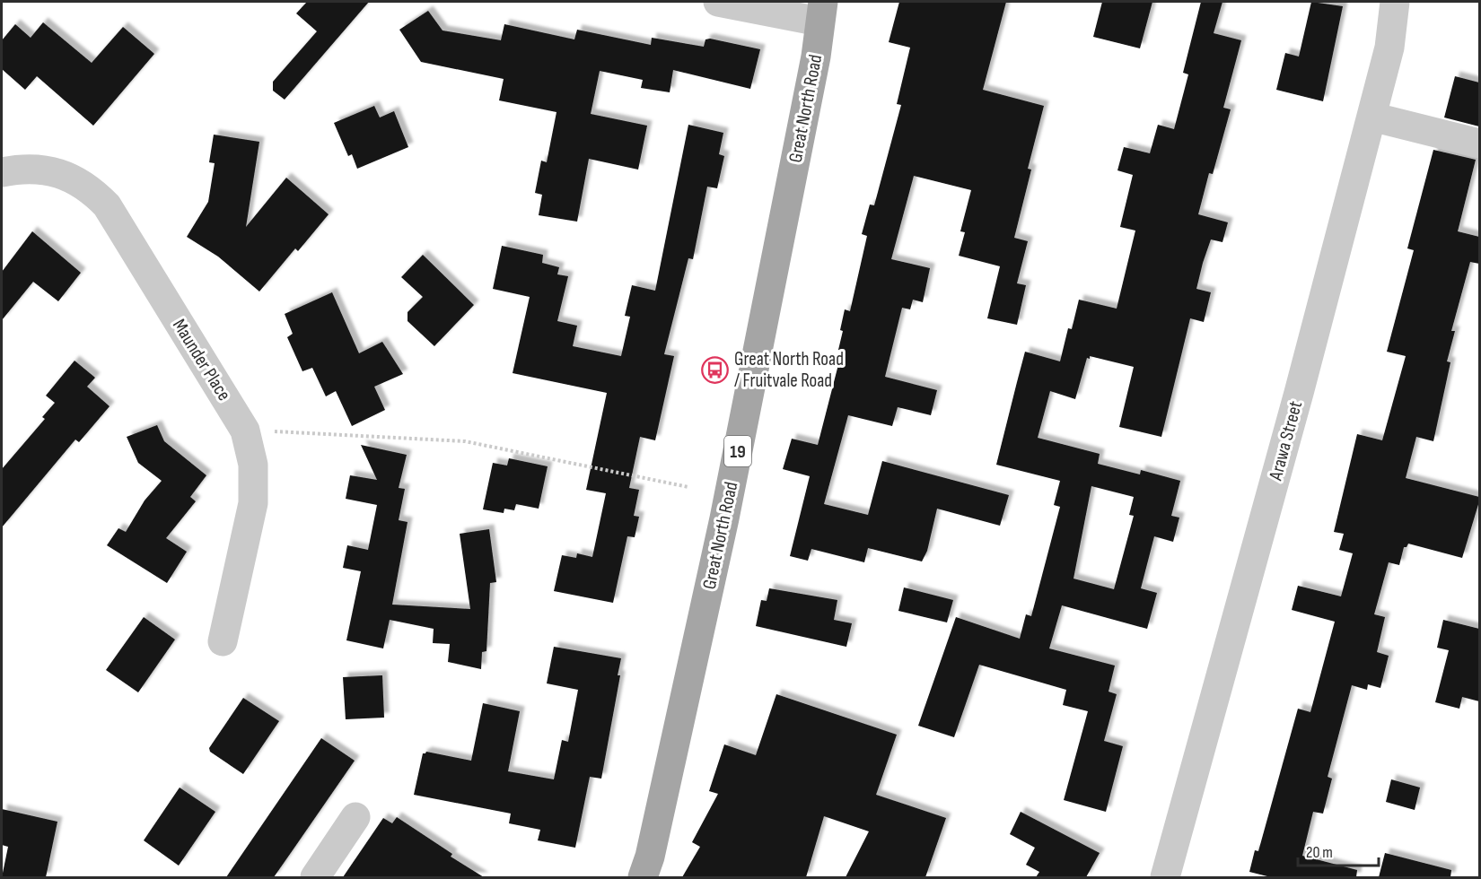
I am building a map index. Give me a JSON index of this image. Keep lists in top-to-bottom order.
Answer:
{
  "streets": {
    "main road": ["Great North Road", "19"],
    "street": ["Maunder Place", "Arawa Street"]
  },
  "places": {
    "bus stop": ["Great North Road / Fruitvale Road"]
  },
  "scale_bar": "20 m"
}
